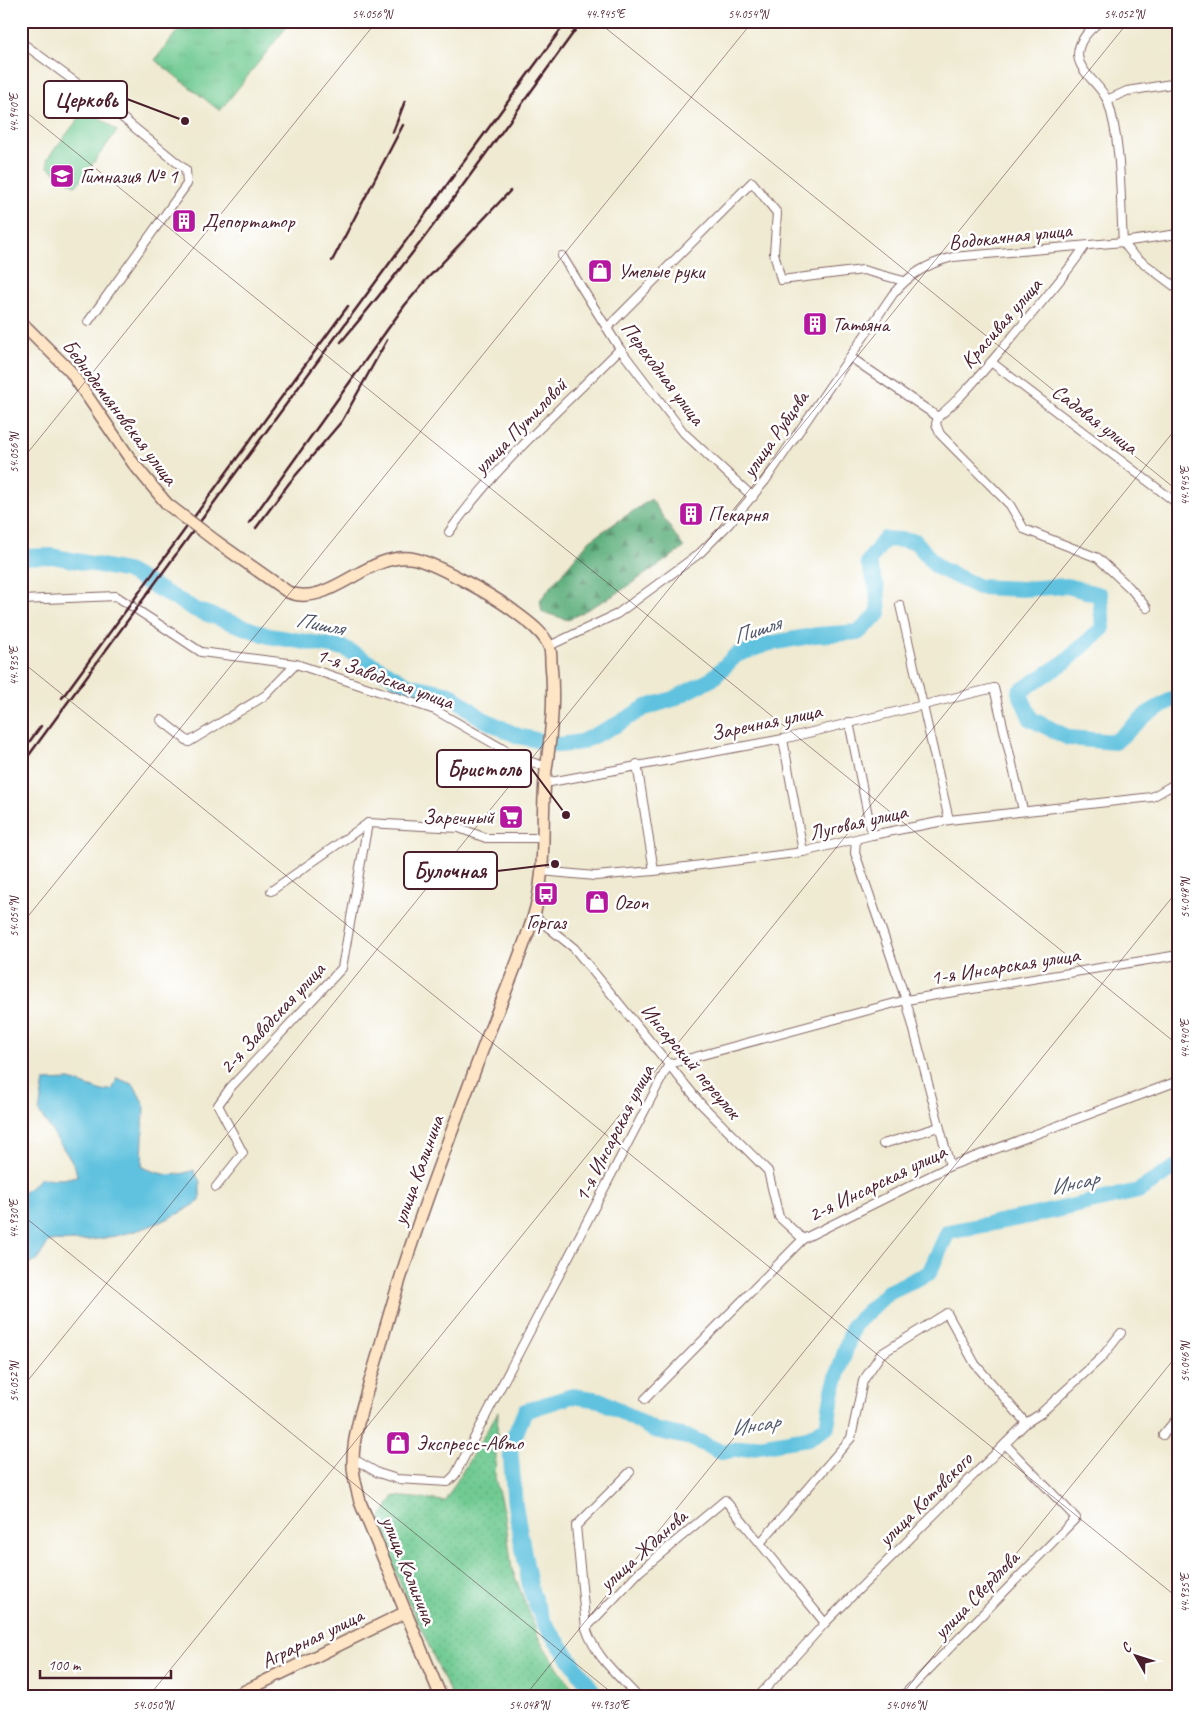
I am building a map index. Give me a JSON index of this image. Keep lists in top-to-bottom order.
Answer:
{
  "streets": {
    "main road": ["Беднодемьяновская улица", "улица Калинина", "Аграрная улица"],
    "street": [
      "Водокачная улица",
      "Красивая улица",
      "Переходная улица",
      "Садовая улица",
      "улица Путиловой",
      "улица Рубцова",
      "1-я Заводская улица",
      "Заречная улица",
      "Луговая улица",
      "1-я Инсарская улица",
      "2-я Заводская улица",
      "Инсарский переулок",
      "2-я Инсарская улица",
      "улица Котовского",
      "улица Жданова",
      "улица Свердлова"
    ]
  },
  "crossings": [
    ["Водокачная улица", "Красивая улица"],
    ["Водокачная улица", "улица Рубцова"],
    ["Красивая улица", "Садовая улица"],
    ["Переходная улица", "улица Путиловой"],
    ["Переходная улица", "улица Рубцова"],
    ["Беднодемьяновская улица", "улица Рубцова"],
    ["Беднодемьяновская улица", "улица Калинина"],
    ["улица Рубцова", "улица Калинина"],
    ["1-я Заводская улица", "улица Калинина"],
    ["Заречная улица", "Луговая улица"],
    ["Заречная улица", "улица Калинина"],
    ["Луговая улица", "улица Калинина"],
    ["1-я Инсарская улица", "Инсарский переулок"],
    ["1-я Инсарская улица", "улица Калинина"],
    ["Инсарский переулок", "улица Калинина"],
    ["Инсарский переулок", "2-я Инсарская улица"],
    ["улица Калинина", "Аграрная улица"],
    ["улица Котовского", "улица Свердлова"]
  ],
  "water": ["Пишля", "Инсар"],
  "places": {
    "other": ["Церковь", "Бристоль", "Булочная"],
    "school or university": ["Гимназия № 1"],
    "building": ["Депортатор", "Татьяна", "Пекарня"],
    "shop": ["Умелые руки", "Ozon", "Экспресс-Авто"],
    "supermarket": ["Заречный"],
    "bus stop": ["Горгаз"]
  },
  "scale_bar": "100 m",
  "north": "top left",
  "coordinates": [
    "54.056°N",
    "44.945°E",
    "54.054°N",
    "54.052°N",
    "44.940°E",
    "44.935°E",
    "54.048°N",
    "44.930°E",
    "54.046°N",
    "54.050°N"
  ]
}
